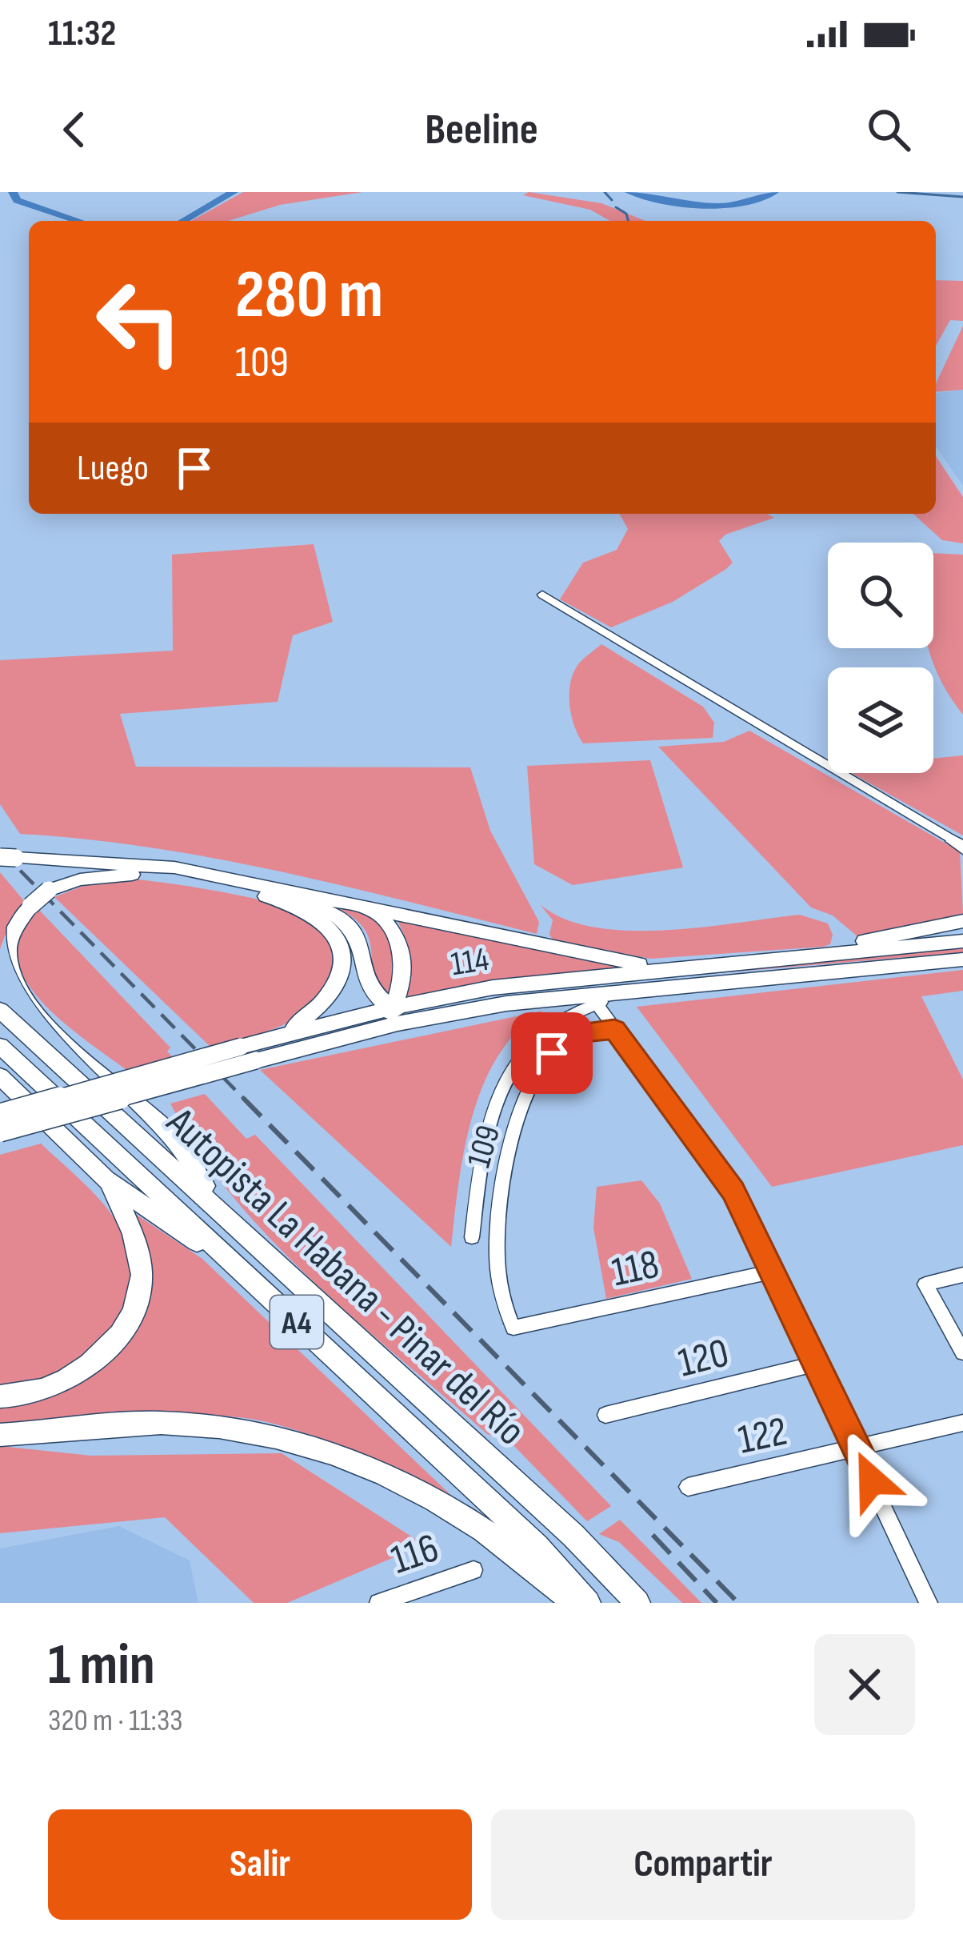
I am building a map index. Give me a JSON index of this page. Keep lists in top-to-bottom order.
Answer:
{
  "streets": {
    "highway": ["114", "Autopista La Habana - Pinar del Río", "A4"],
    "street": [
      "109",
      "118",
      "120",
      "122",
      "116"
    ]
  },
  "crossings": [
    ["109", "118"]
  ],
  "page": {
    "status": "11:32",
    "header": "Beeline",
    "turn": ["280 m", "109"],
    "then": "Luego",
    "heading": ["1 min", "320 m · 11:33"],
    "buttons": ["Salir", "Compartir"]
  }
}
